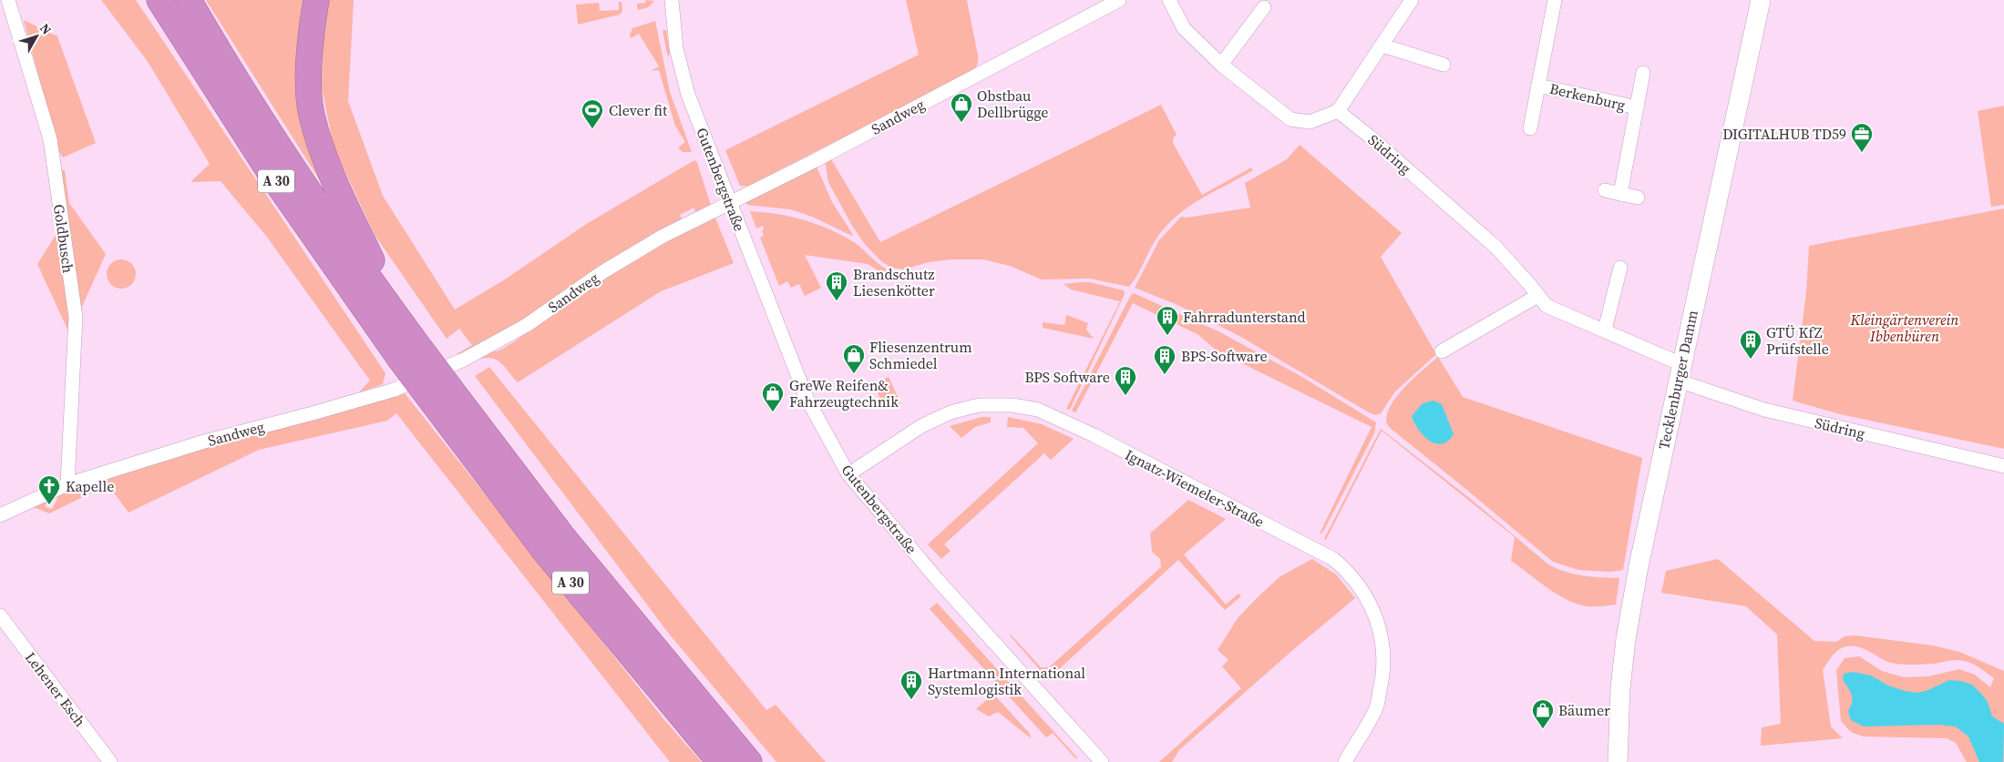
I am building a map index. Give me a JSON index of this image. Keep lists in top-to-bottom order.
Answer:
{
  "streets": {
    "highway": ["A 30"],
    "main road": ["Tecklenburger Damm"],
    "street": [
      "Berkenburg",
      "Sandweg",
      "Südring",
      "Gutenbergstraße",
      "Goldbusch",
      "Ignatz-Wiemeler-Straße",
      "Lehener Esch"
    ]
  },
  "crossings": [
    ["Sandweg", "Gutenbergstraße"],
    ["Sandweg", "Goldbusch"],
    ["Südring", "Tecklenburger Damm"],
    ["Gutenbergstraße", "Ignatz-Wiemeler-Straße"]
  ],
  "parks": ["Kleingärtenverein Ibbenbüren"],
  "places": {
    "shop": [
      "Obstbau Dellbrügge",
      "Fliesenzentrum Schmiedel",
      "GreWe Reifen& Fahrzeugtechnik",
      "Bäumer"
    ],
    "sports": ["Clever fit"],
    "office": ["DIGITALHUB TD59"],
    "building": [
      "Brandschutz Liesenkötter",
      "Fahrradunterstand",
      "GTÜ KfZ Prüfstelle",
      "BPS-Software",
      "BPS Software",
      "Hartmann International Systemlogistik"
    ],
    "church": ["Kapelle"]
  },
  "north": "top right"
}
